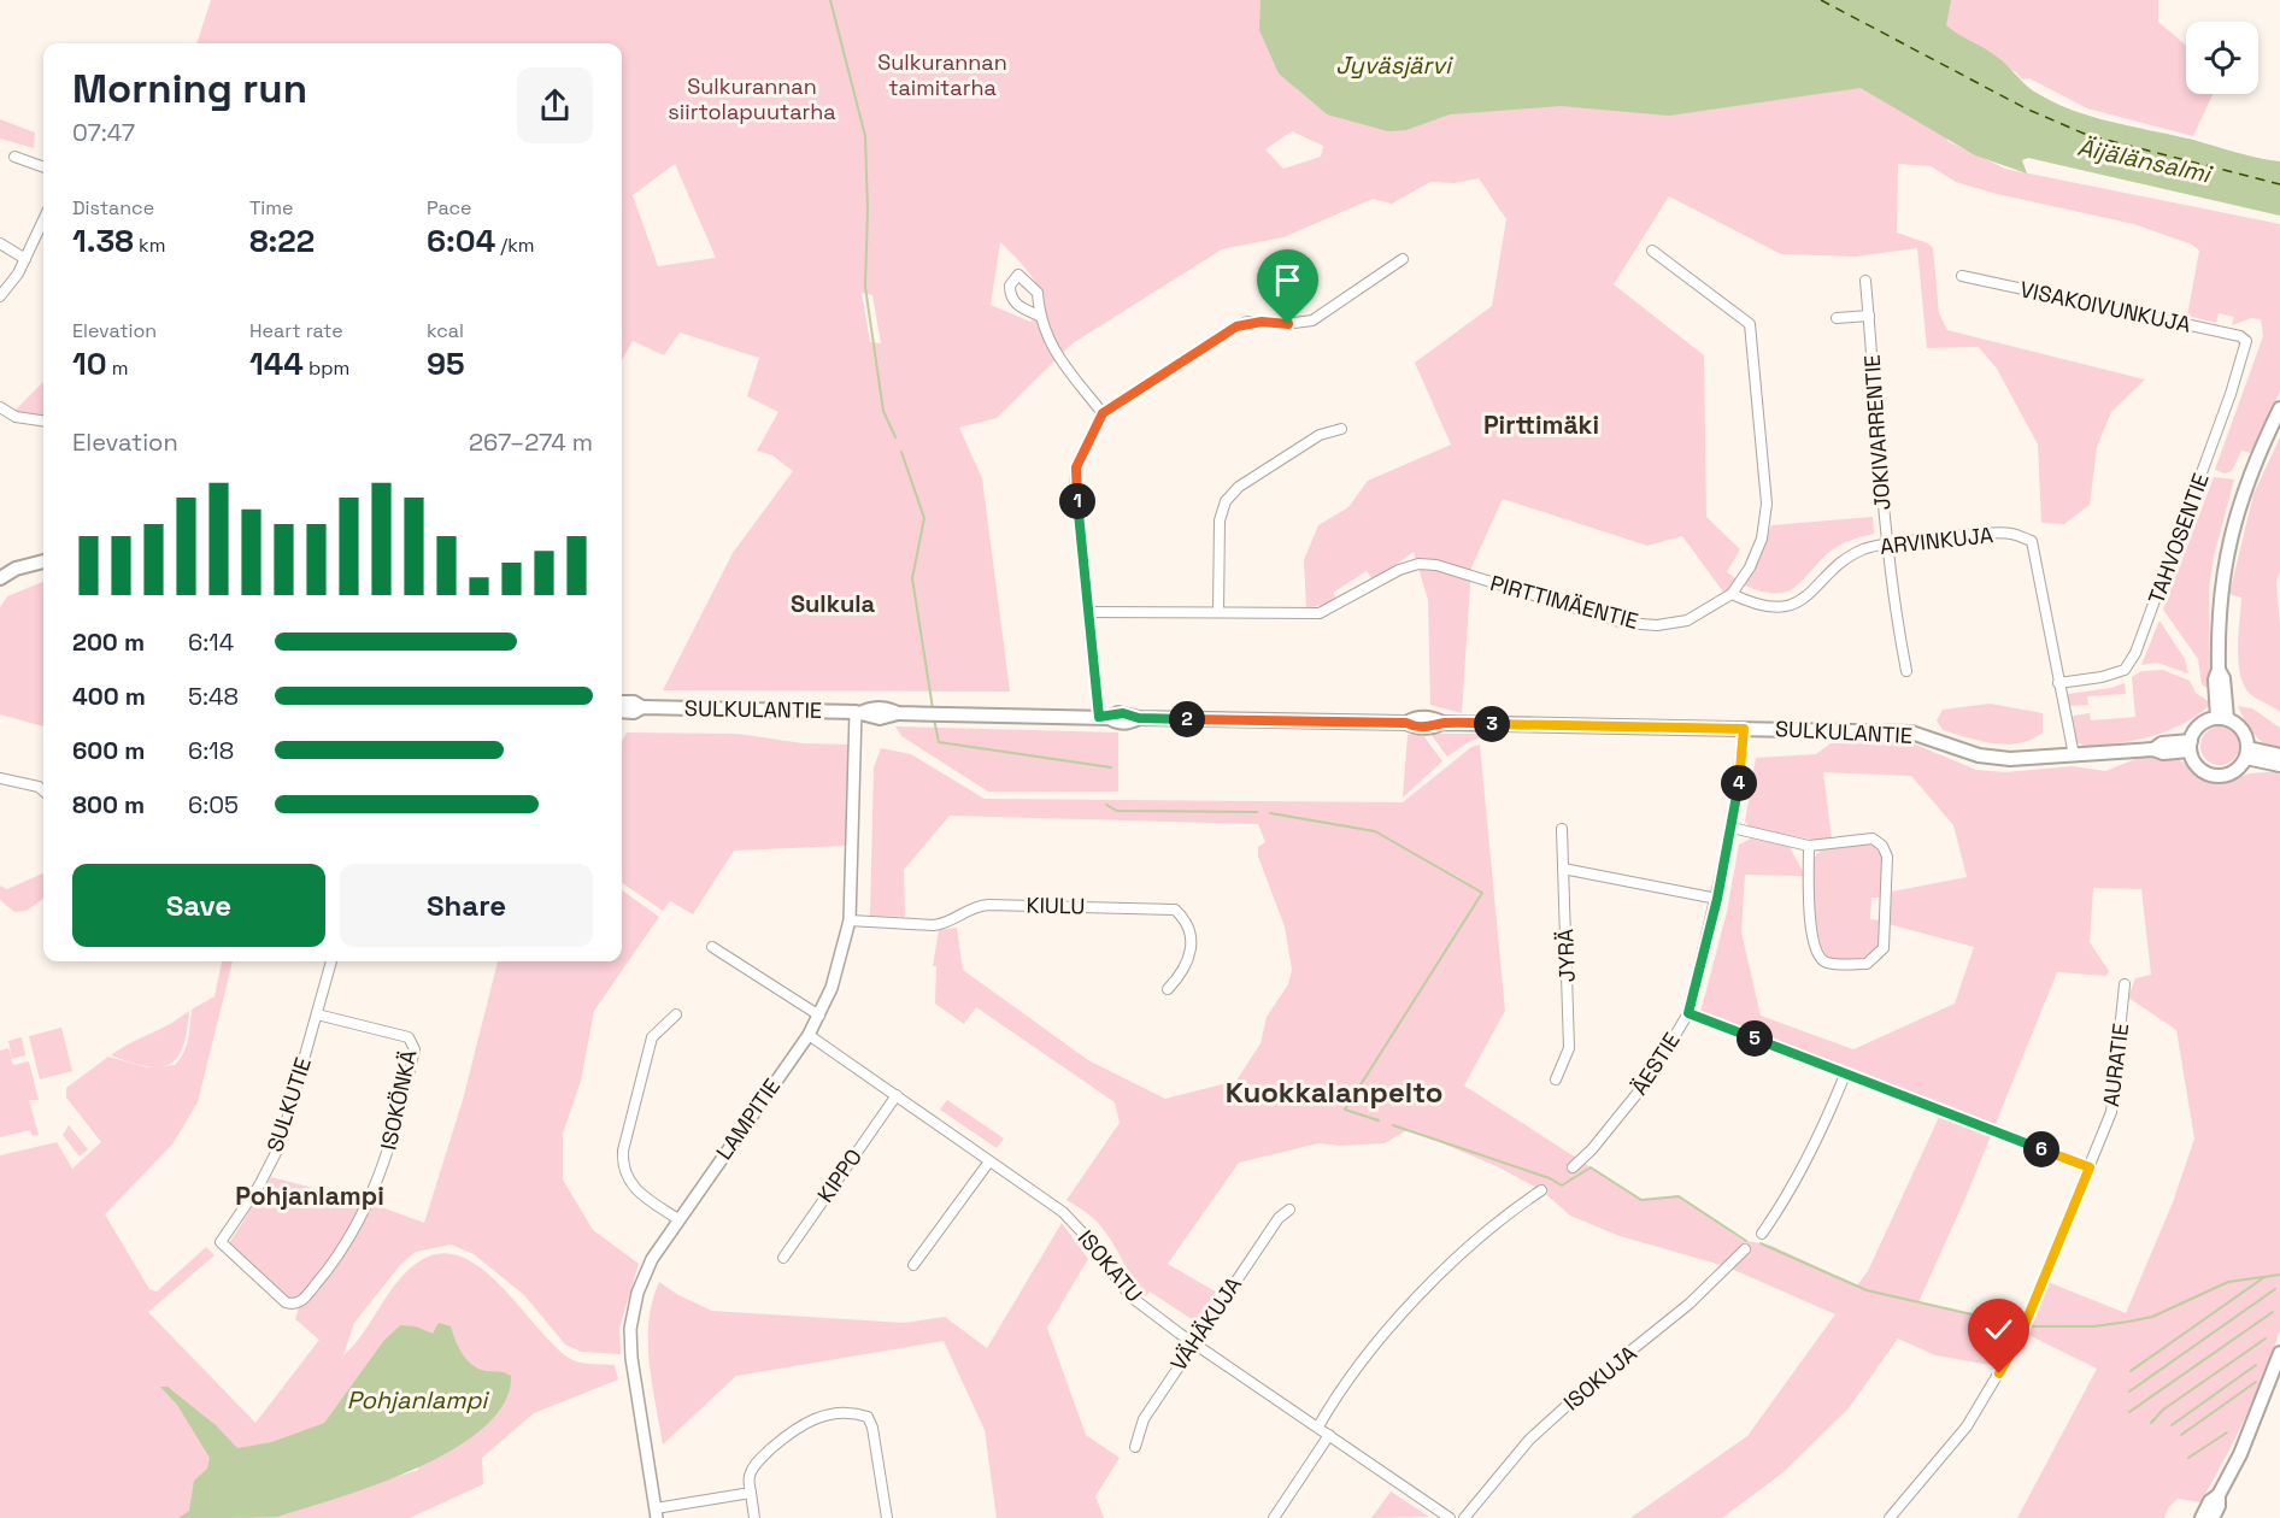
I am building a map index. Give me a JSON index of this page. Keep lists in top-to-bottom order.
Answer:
{
  "streets": {
    "main road": ["SULKULANTIE"],
    "street": [
      "VISAKOIVUNKUJA",
      "JOKIVARRENTIE",
      "TAHVOSENTIE",
      "ARVINKUJA",
      "PIRTTIMÄENTIE",
      "KIULU",
      "JYRÄ",
      "ÄESTIE",
      "AURATIE",
      "ISOKÖNKÄ",
      "SULKUTIE",
      "LAMPITIE",
      "KIPPO",
      "ISOKATU",
      "VÄHÄKUJA",
      "ISOKUJA"
    ]
  },
  "crossings": [
    ["VISAKOIVUNKUJA", "TAHVOSENTIE"],
    ["JOKIVARRENTIE", "ARVINKUJA"],
    ["TAHVOSENTIE", "ARVINKUJA"],
    ["ARVINKUJA", "PIRTTIMÄENTIE"],
    ["ARVINKUJA", "SULKULANTIE"],
    ["SULKULANTIE", "ÄESTIE"],
    ["SULKULANTIE", "LAMPITIE"],
    ["KIULU", "LAMPITIE"],
    ["ISOKÖNKÄ", "SULKUTIE"],
    ["LAMPITIE", "ISOKATU"],
    ["KIPPO", "ISOKATU"],
    ["ISOKATU", "VÄHÄKUJA"]
  ],
  "districts": [
    "Pirttimäki",
    "Sulkula",
    "Kuokkalanpelto",
    "Pohjanlampi"
  ],
  "water": ["Jyväsjärvi", "Äijälänsalmi", "Pohjanlampi"],
  "parks": ["Sulkurannan taimitarha", "Sulkurannan siirtolapuutarha"],
  "page": {
    "heading": ["Morning run", "07:47"],
    "stats": [
      ["Distance", "1.38 km"],
      ["Time", "8:22"],
      ["Pace", "6:04 /km"],
      ["Elevation", "10 m"],
      ["Heart rate", "144 bpm"],
      ["kcal", "95"]
    ],
    "chart": ["Elevation", "267–274 m"],
    "pins": [
      "1",
      "2",
      "3",
      "4",
      "5",
      "6"
    ],
    "list": [
      {
        "name": "200 m",
        "note": "6:14"
      },
      {
        "name": "400 m",
        "note": "5:48"
      },
      {
        "name": "600 m",
        "note": "6:18"
      },
      {
        "name": "800 m",
        "note": "6:05"
      }
    ],
    "buttons": ["Save", "Share"]
  }
}
